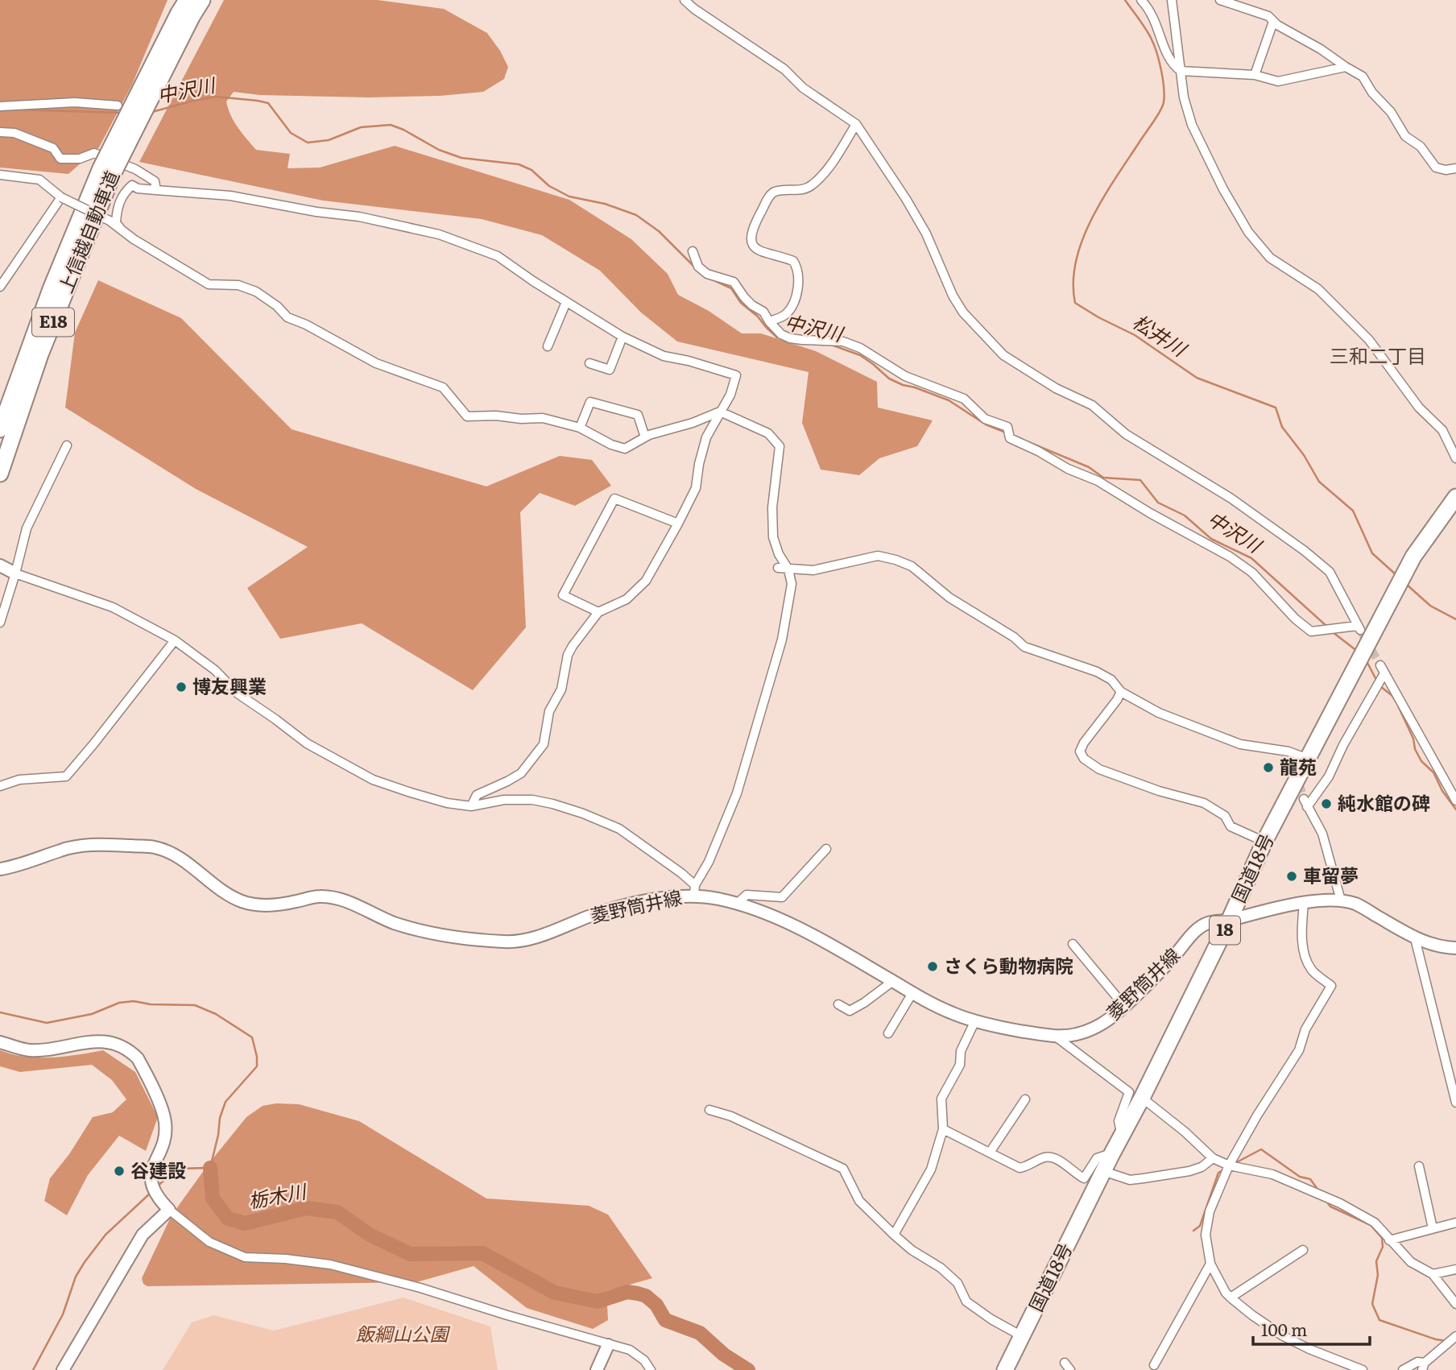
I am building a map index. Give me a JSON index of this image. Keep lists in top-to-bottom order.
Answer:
{
  "streets": {
    "highway": [
      "上信越自動車道",
      "E18",
      "国道18号",
      "18"
    ],
    "main road": ["菱野筒井線"]
  },
  "crossings": [
    ["国道18号", "菱野筒井線"]
  ],
  "districts": ["三和二丁目"],
  "water": ["中沢川", "松井川", "栃木川"],
  "parks": ["飯綱山公園"],
  "places": [
    "博友興業",
    "龍苑",
    "純水館の碑",
    "車留夢",
    "さくら動物病院",
    "谷建設"
  ],
  "scale_bar": "100 m"
}
